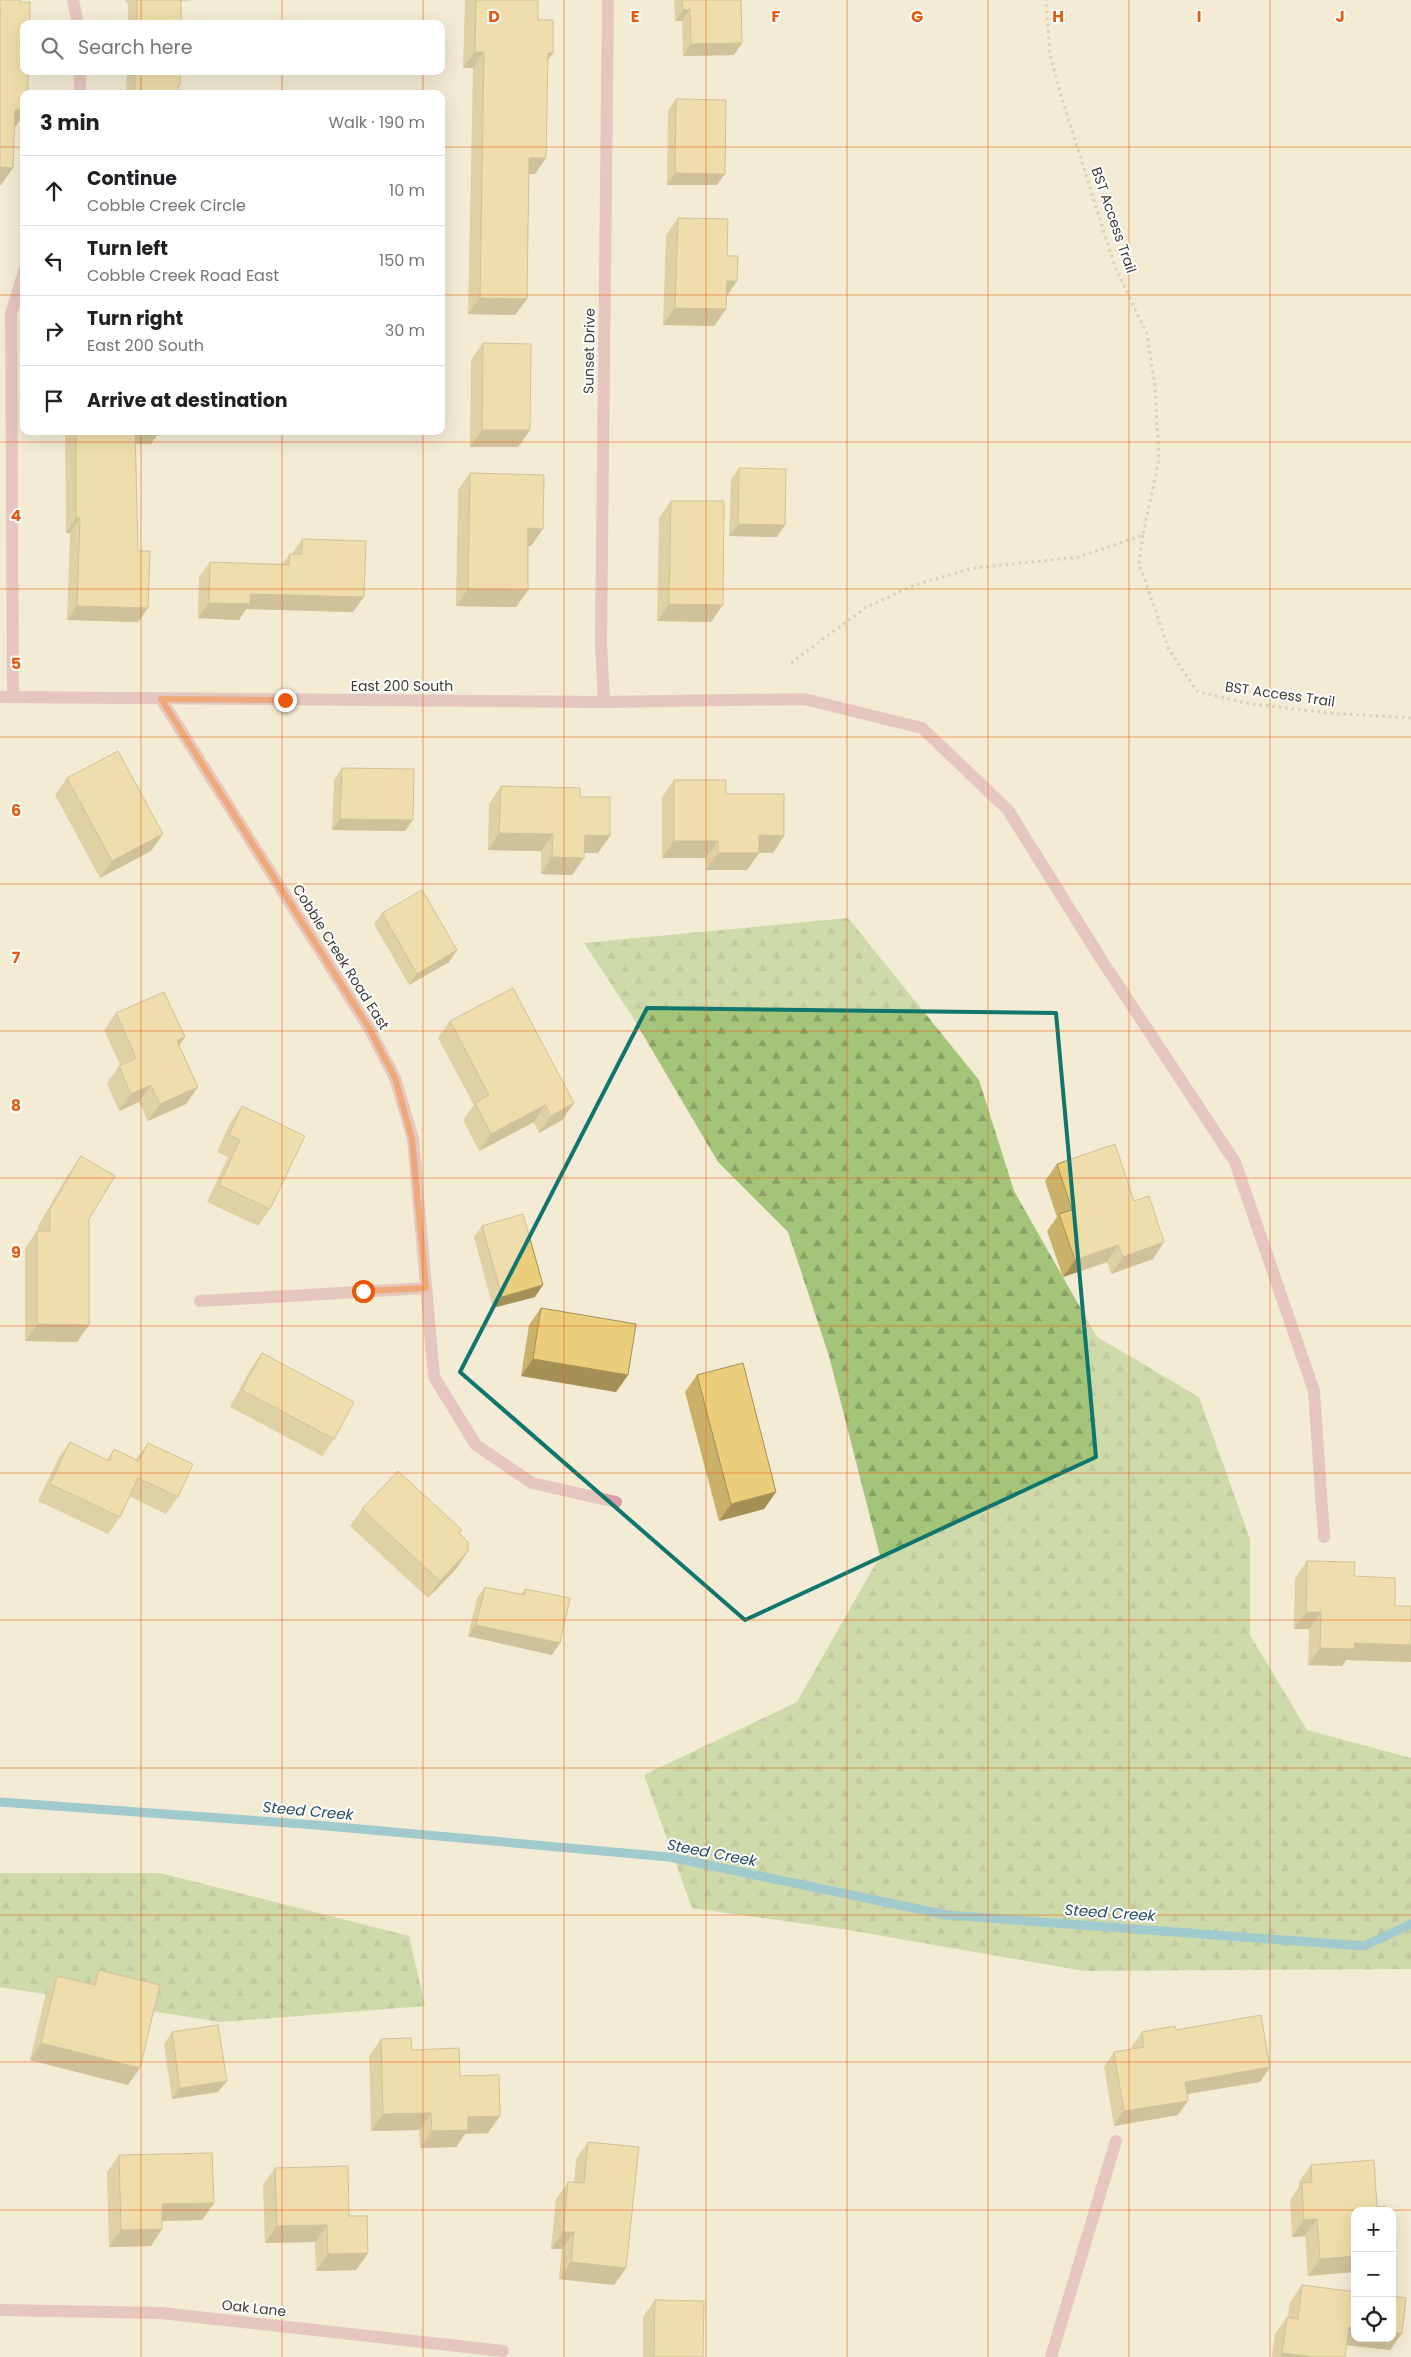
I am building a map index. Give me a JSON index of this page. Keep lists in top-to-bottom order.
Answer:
{
  "streets": {
    "street": [
      "Sunset Drive",
      "East 200 South",
      "Cobble Creek Road East",
      "Oak Lane"
    ],
    "path": ["BST Access Trail"]
  },
  "crossings": [
    ["Sunset Drive", "East 200 South"],
    ["East 200 South", "Cobble Creek Road East"]
  ],
  "water": ["Steed Creek"],
  "page": {
    "search": "Search here",
    "heading": ["3 min", "Walk · 190 m"],
    "list": [
      ["Continue", "Cobble Creek Circle", "10 m"],
      ["Turn left", "Cobble Creek Road East", "150 m"],
      ["Turn right", "East 200 South", "30 m"],
      "Arrive at destination"
    ],
    "map_buttons": ["+", "−"]
  },
  "grid": {
    "columns": [
      "D",
      "E",
      "F",
      "G",
      "H",
      "I",
      "J"
    ],
    "rows": [
      "4",
      "5",
      "6",
      "7",
      "8",
      "9"
    ]
  }
}
